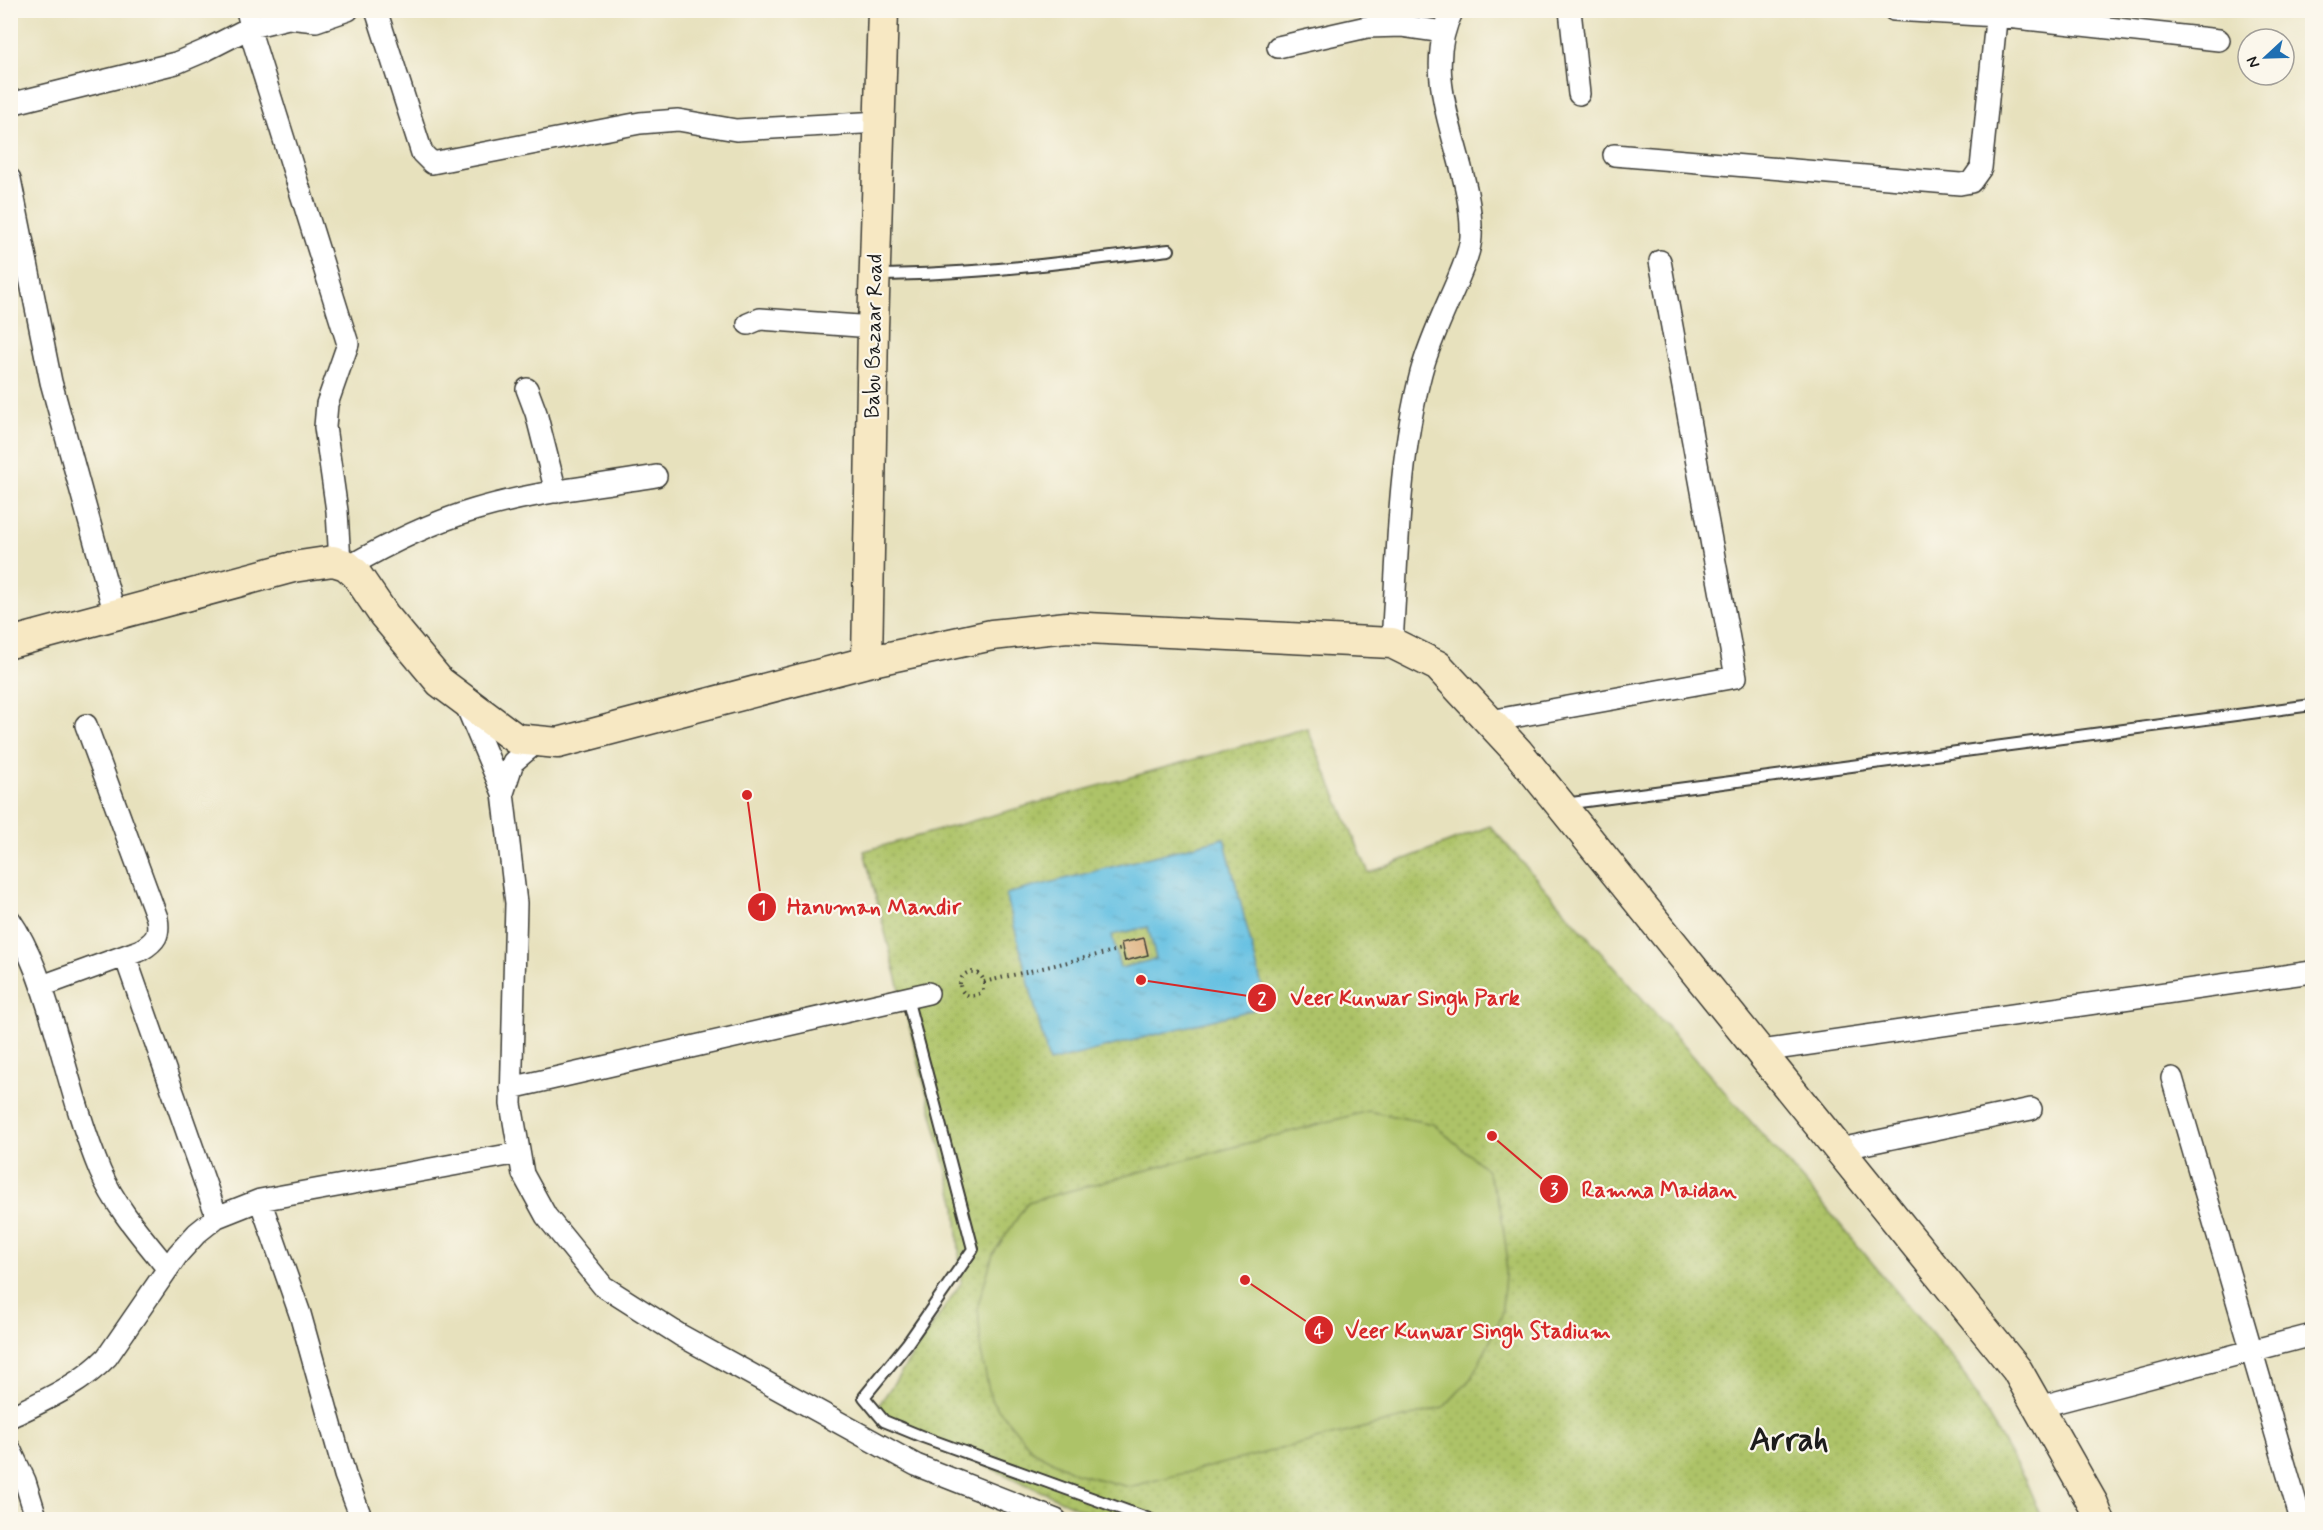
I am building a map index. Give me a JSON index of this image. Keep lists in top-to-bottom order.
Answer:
{
  "streets": {
    "street": ["Babu Bazaar Road"]
  },
  "districts": ["Arrah"],
  "places": [
    "Hanuman Mandir",
    "Veer Kunwar Singh Park",
    "Ramna Maidan",
    "Veer Kunwar Singh Stadium"
  ],
  "north": "left"
}
